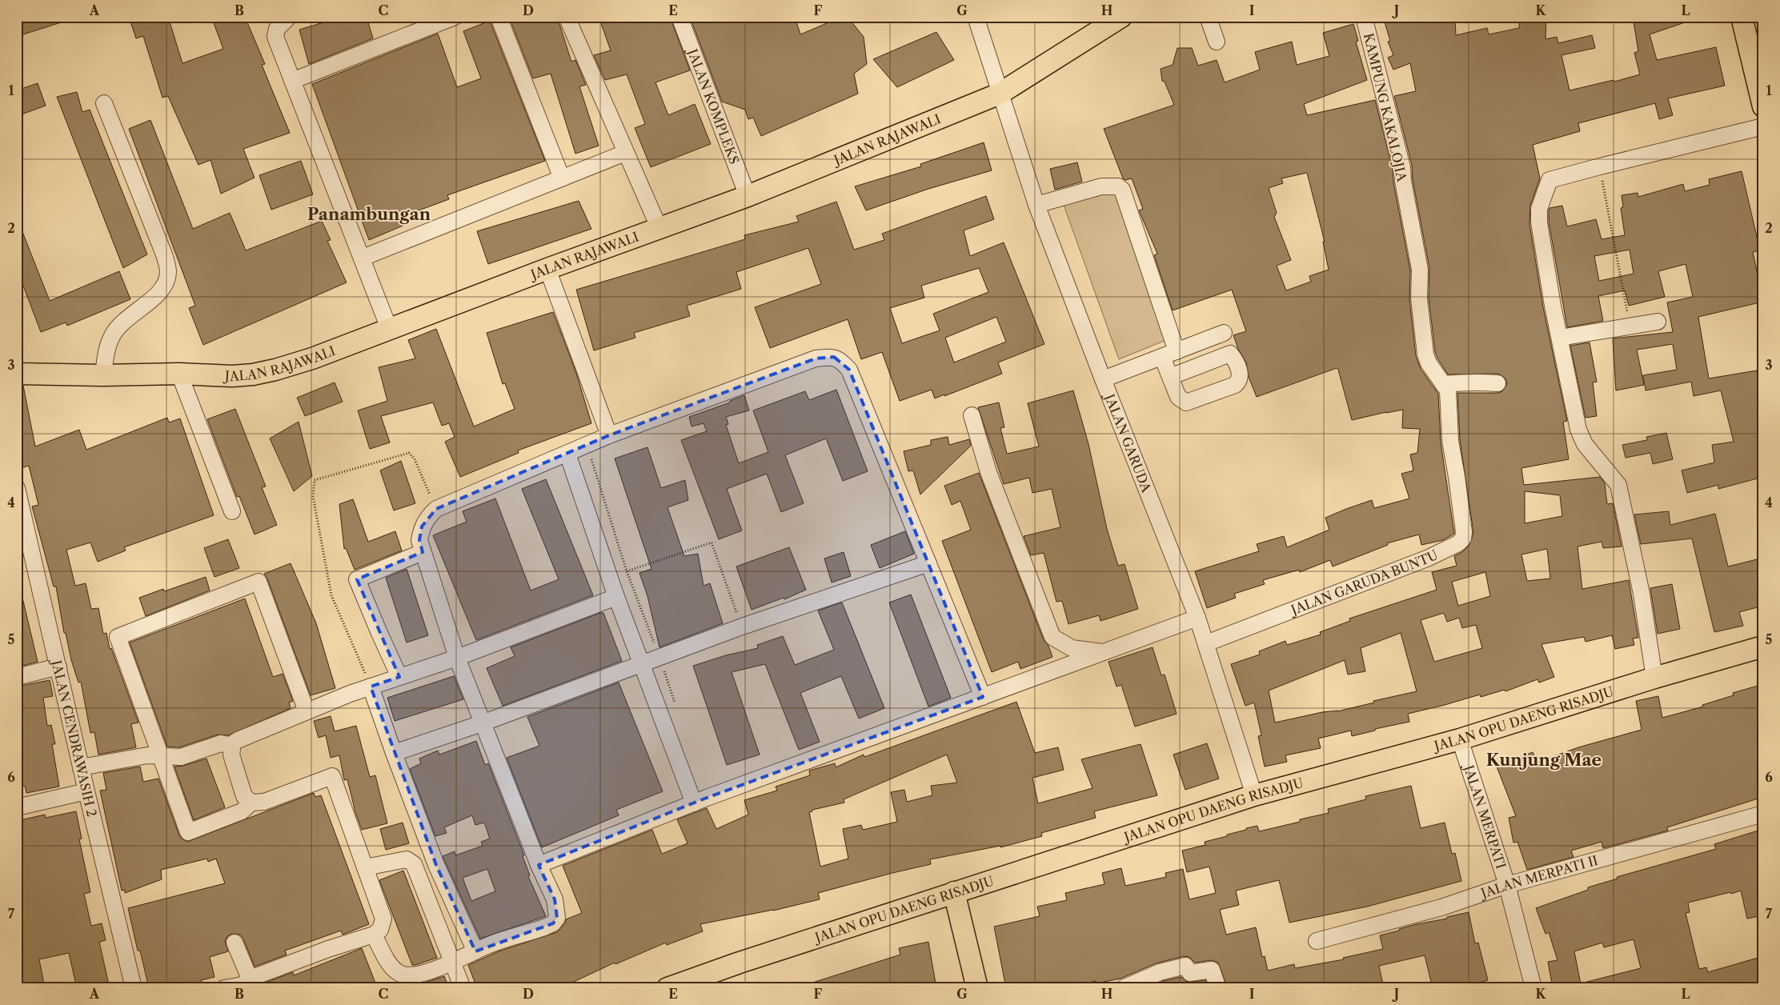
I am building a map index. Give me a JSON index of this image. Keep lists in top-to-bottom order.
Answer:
{
  "streets": {
    "main road": ["JALAN RAJAWALI", "JALAN OPU DAENG RISADJU"],
    "street": [
      "JALAN KOMPLEKS",
      "KAMPUNG KAKALOJIA",
      "JALAN GARUDA",
      "JALAN GARUDA BUNTU",
      "JALAN CENDRAWASIH 2",
      "JALAN MERPATI",
      "JALAN MERPATI II"
    ]
  },
  "crossings": [
    ["JALAN KOMPLEKS", "JALAN RAJAWALI"],
    ["KAMPUNG KAKALOJIA", "JALAN GARUDA BUNTU"],
    ["JALAN RAJAWALI", "JALAN GARUDA"],
    ["JALAN GARUDA", "JALAN GARUDA BUNTU"],
    ["JALAN GARUDA", "JALAN OPU DAENG RISADJU"],
    ["JALAN OPU DAENG RISADJU", "JALAN MERPATI"],
    ["JALAN MERPATI", "JALAN MERPATI II"]
  ],
  "districts": ["Panambungan", "Kunjung Mae"],
  "grid": {
    "columns": [
      "A",
      "B",
      "C",
      "D",
      "E",
      "F",
      "G",
      "H",
      "I",
      "J",
      "K",
      "L"
    ],
    "rows": [
      "1",
      "2",
      "3",
      "4",
      "5",
      "6",
      "7"
    ]
  }
}
